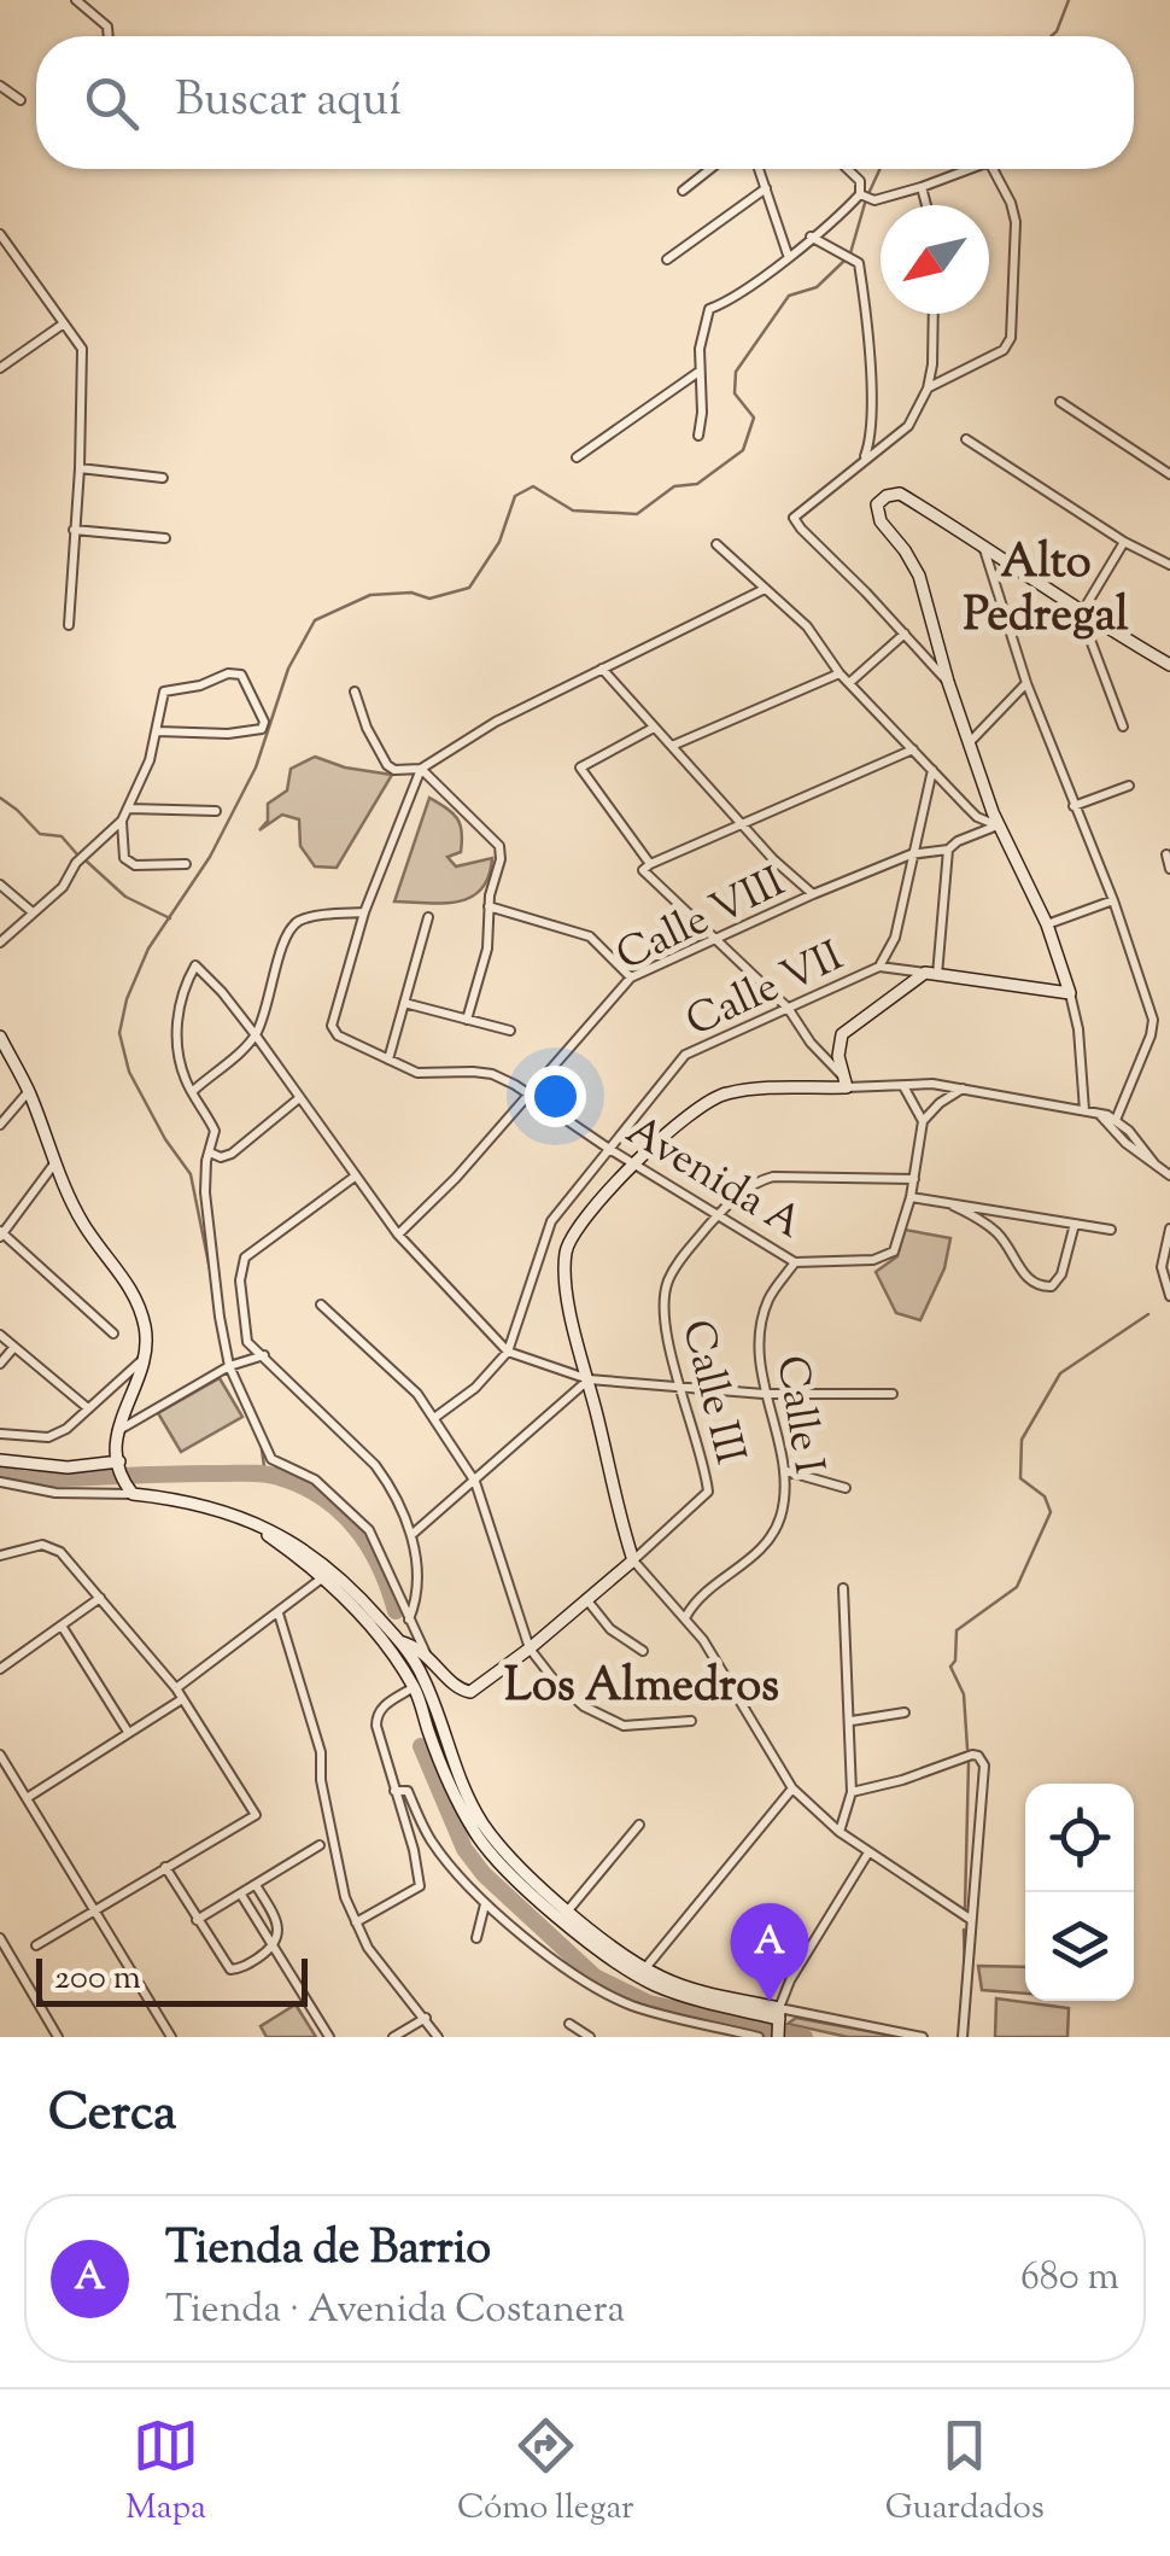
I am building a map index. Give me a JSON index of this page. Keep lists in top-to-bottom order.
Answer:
{
  "streets": {
    "street": [
      "Calle VIII",
      "Calle VII",
      "Avenida A",
      "Calle III",
      "Calle I"
    ]
  },
  "crossings": [
    ["Calle VIII", "Avenida A"],
    ["Calle VII", "Avenida A"],
    ["Avenida A", "Calle III"],
    ["Avenida A", "Calle I"]
  ],
  "districts": ["Alto Pedregal", "Los Almedros"],
  "scale_bar": "200 m",
  "north": "bottom left",
  "page": {
    "search": "Buscar aquí",
    "pins": "A",
    "scale": "200 m",
    "heading": "Cerca",
    "list": [
      {
        "mark": "A",
        "name": "Tienda de Barrio",
        "note": "Tienda · Avenida Costanera",
        "value": "680 m"
      }
    ],
    "nav": ["Mapa", "Cómo llegar", "Guardados"]
  }
}
